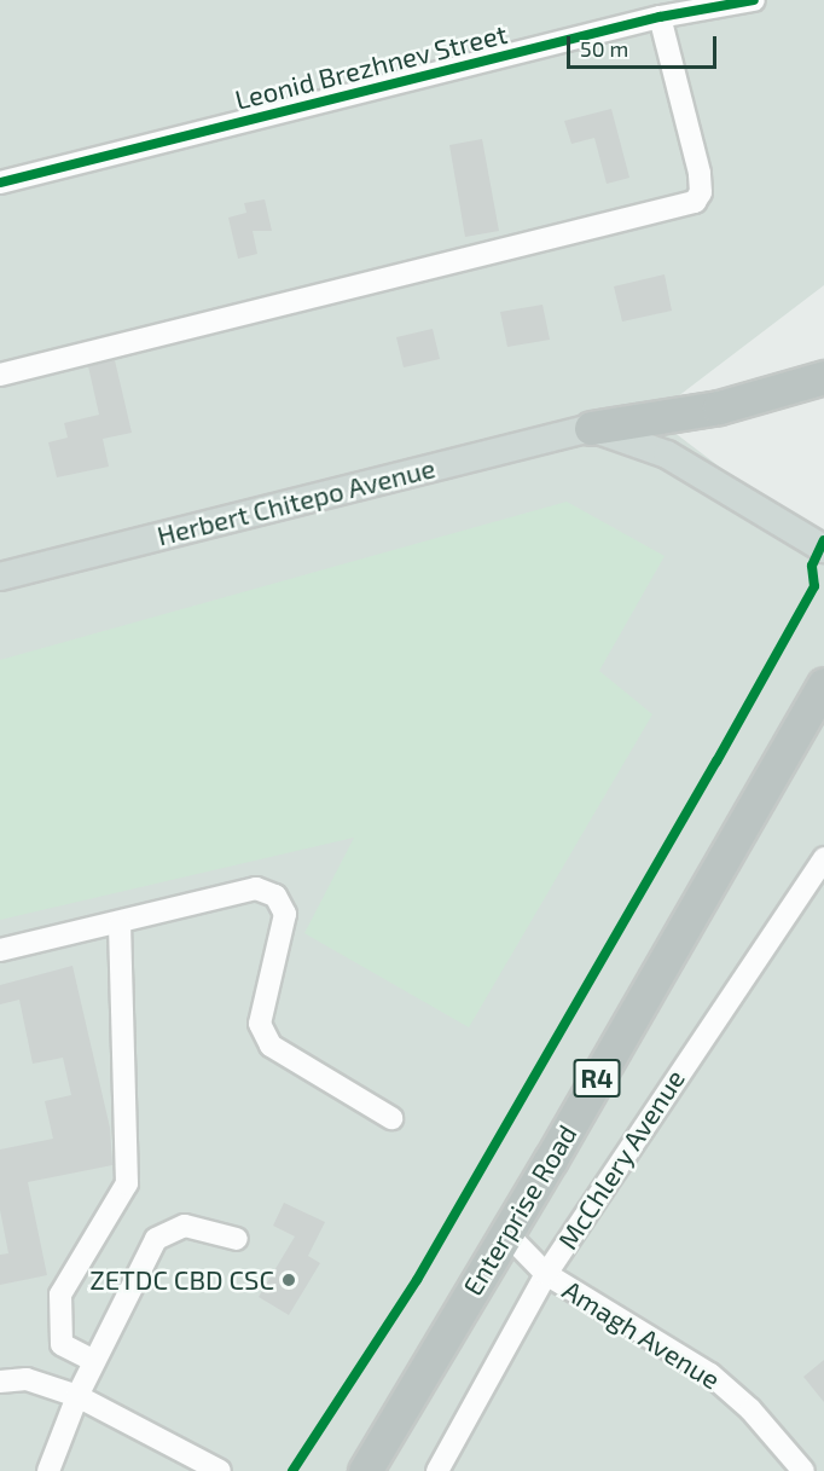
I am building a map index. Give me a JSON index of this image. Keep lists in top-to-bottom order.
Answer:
{
  "streets": {
    "highway": ["R4", "Enterprise Road"],
    "main road": ["Herbert Chitepo Avenue"],
    "street": ["Leonid Brezhnev Street", "McChlery Avenue", "Amagh Avenue"]
  },
  "crossings": [
    ["McChlery Avenue", "Amagh Avenue"],
    ["Enterprise Road", "Amagh Avenue"]
  ],
  "places": ["ZETDC CBD CSC"],
  "scale_bar": "50 m"
}
